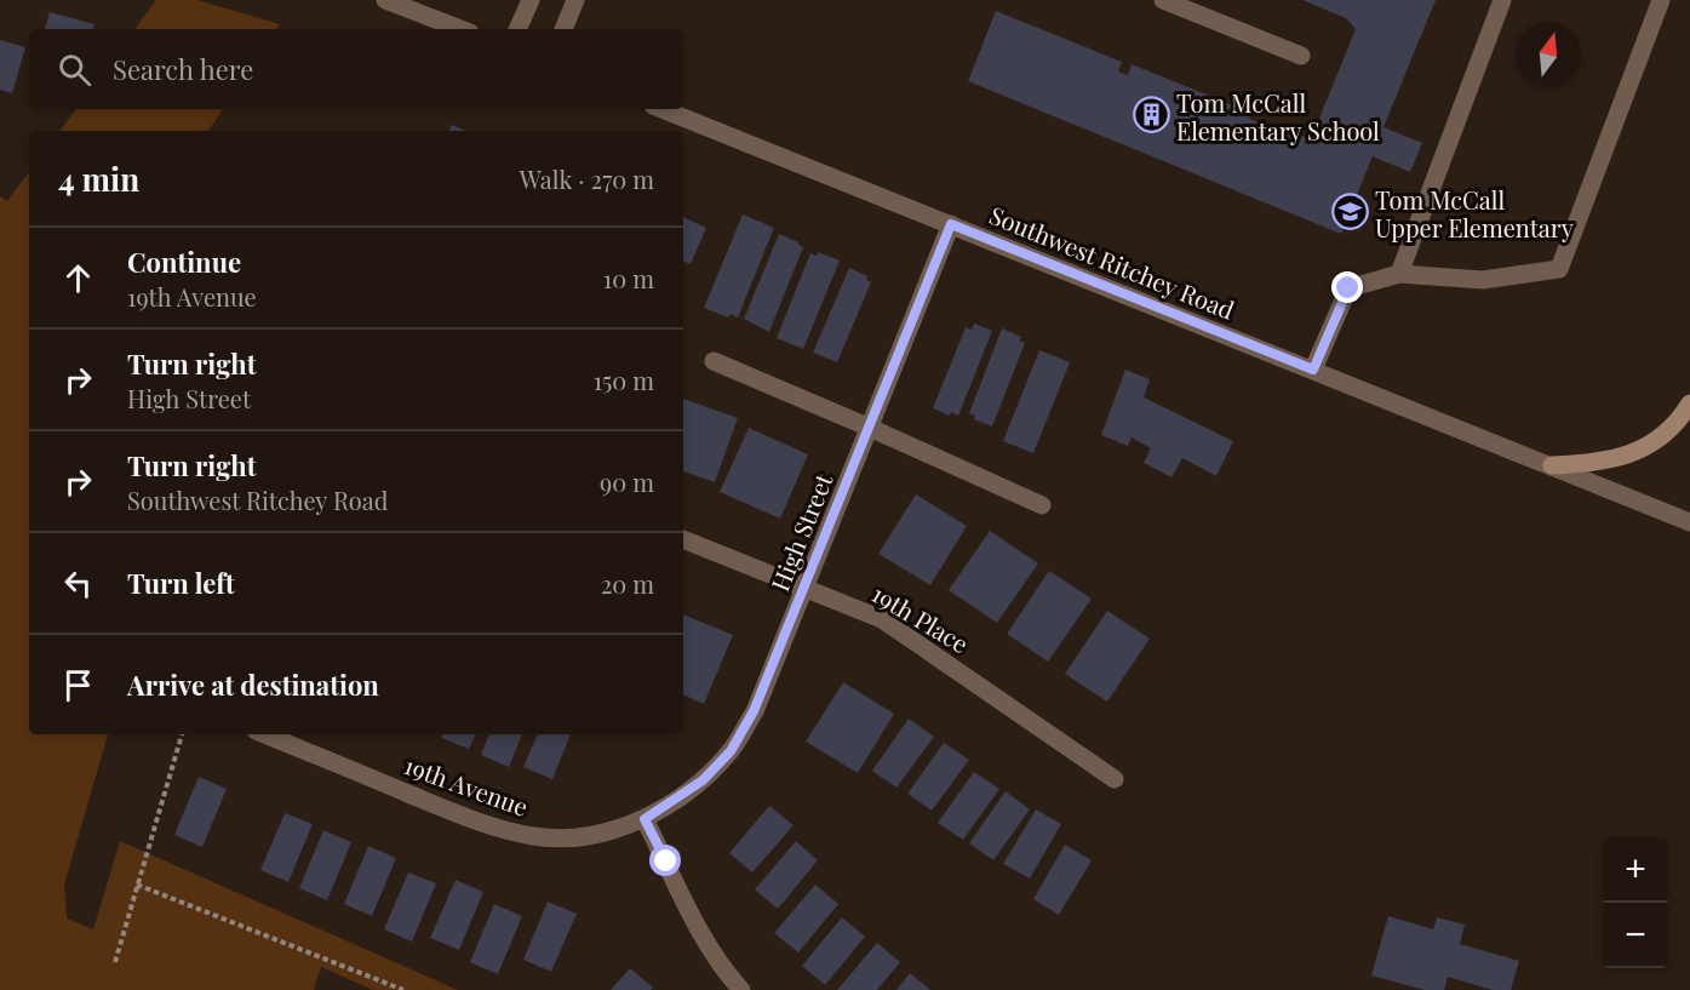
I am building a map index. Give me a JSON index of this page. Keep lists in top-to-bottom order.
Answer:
{
  "streets": {
    "street": [
      "Southwest Ritchey Road",
      "High Street",
      "19th Place",
      "19th Avenue"
    ]
  },
  "crossings": [
    ["Southwest Ritchey Road", "High Street"],
    ["High Street", "19th Place"],
    ["High Street", "19th Avenue"]
  ],
  "places": {
    "building": ["Tom McCall Elementary School"],
    "school or university": ["Tom McCall Upper Elementary"]
  },
  "north": "top",
  "page": {
    "search": "Search here",
    "heading": ["4 min", "Walk · 270 m"],
    "list": [
      ["Continue", "19th Avenue", "10 m"],
      ["Turn right", "High Street", "150 m"],
      ["Turn right", "Southwest Ritchey Road", "90 m"],
      ["Turn left", "20 m"],
      "Arrive at destination"
    ],
    "map_buttons": ["+", "−"]
  }
}
